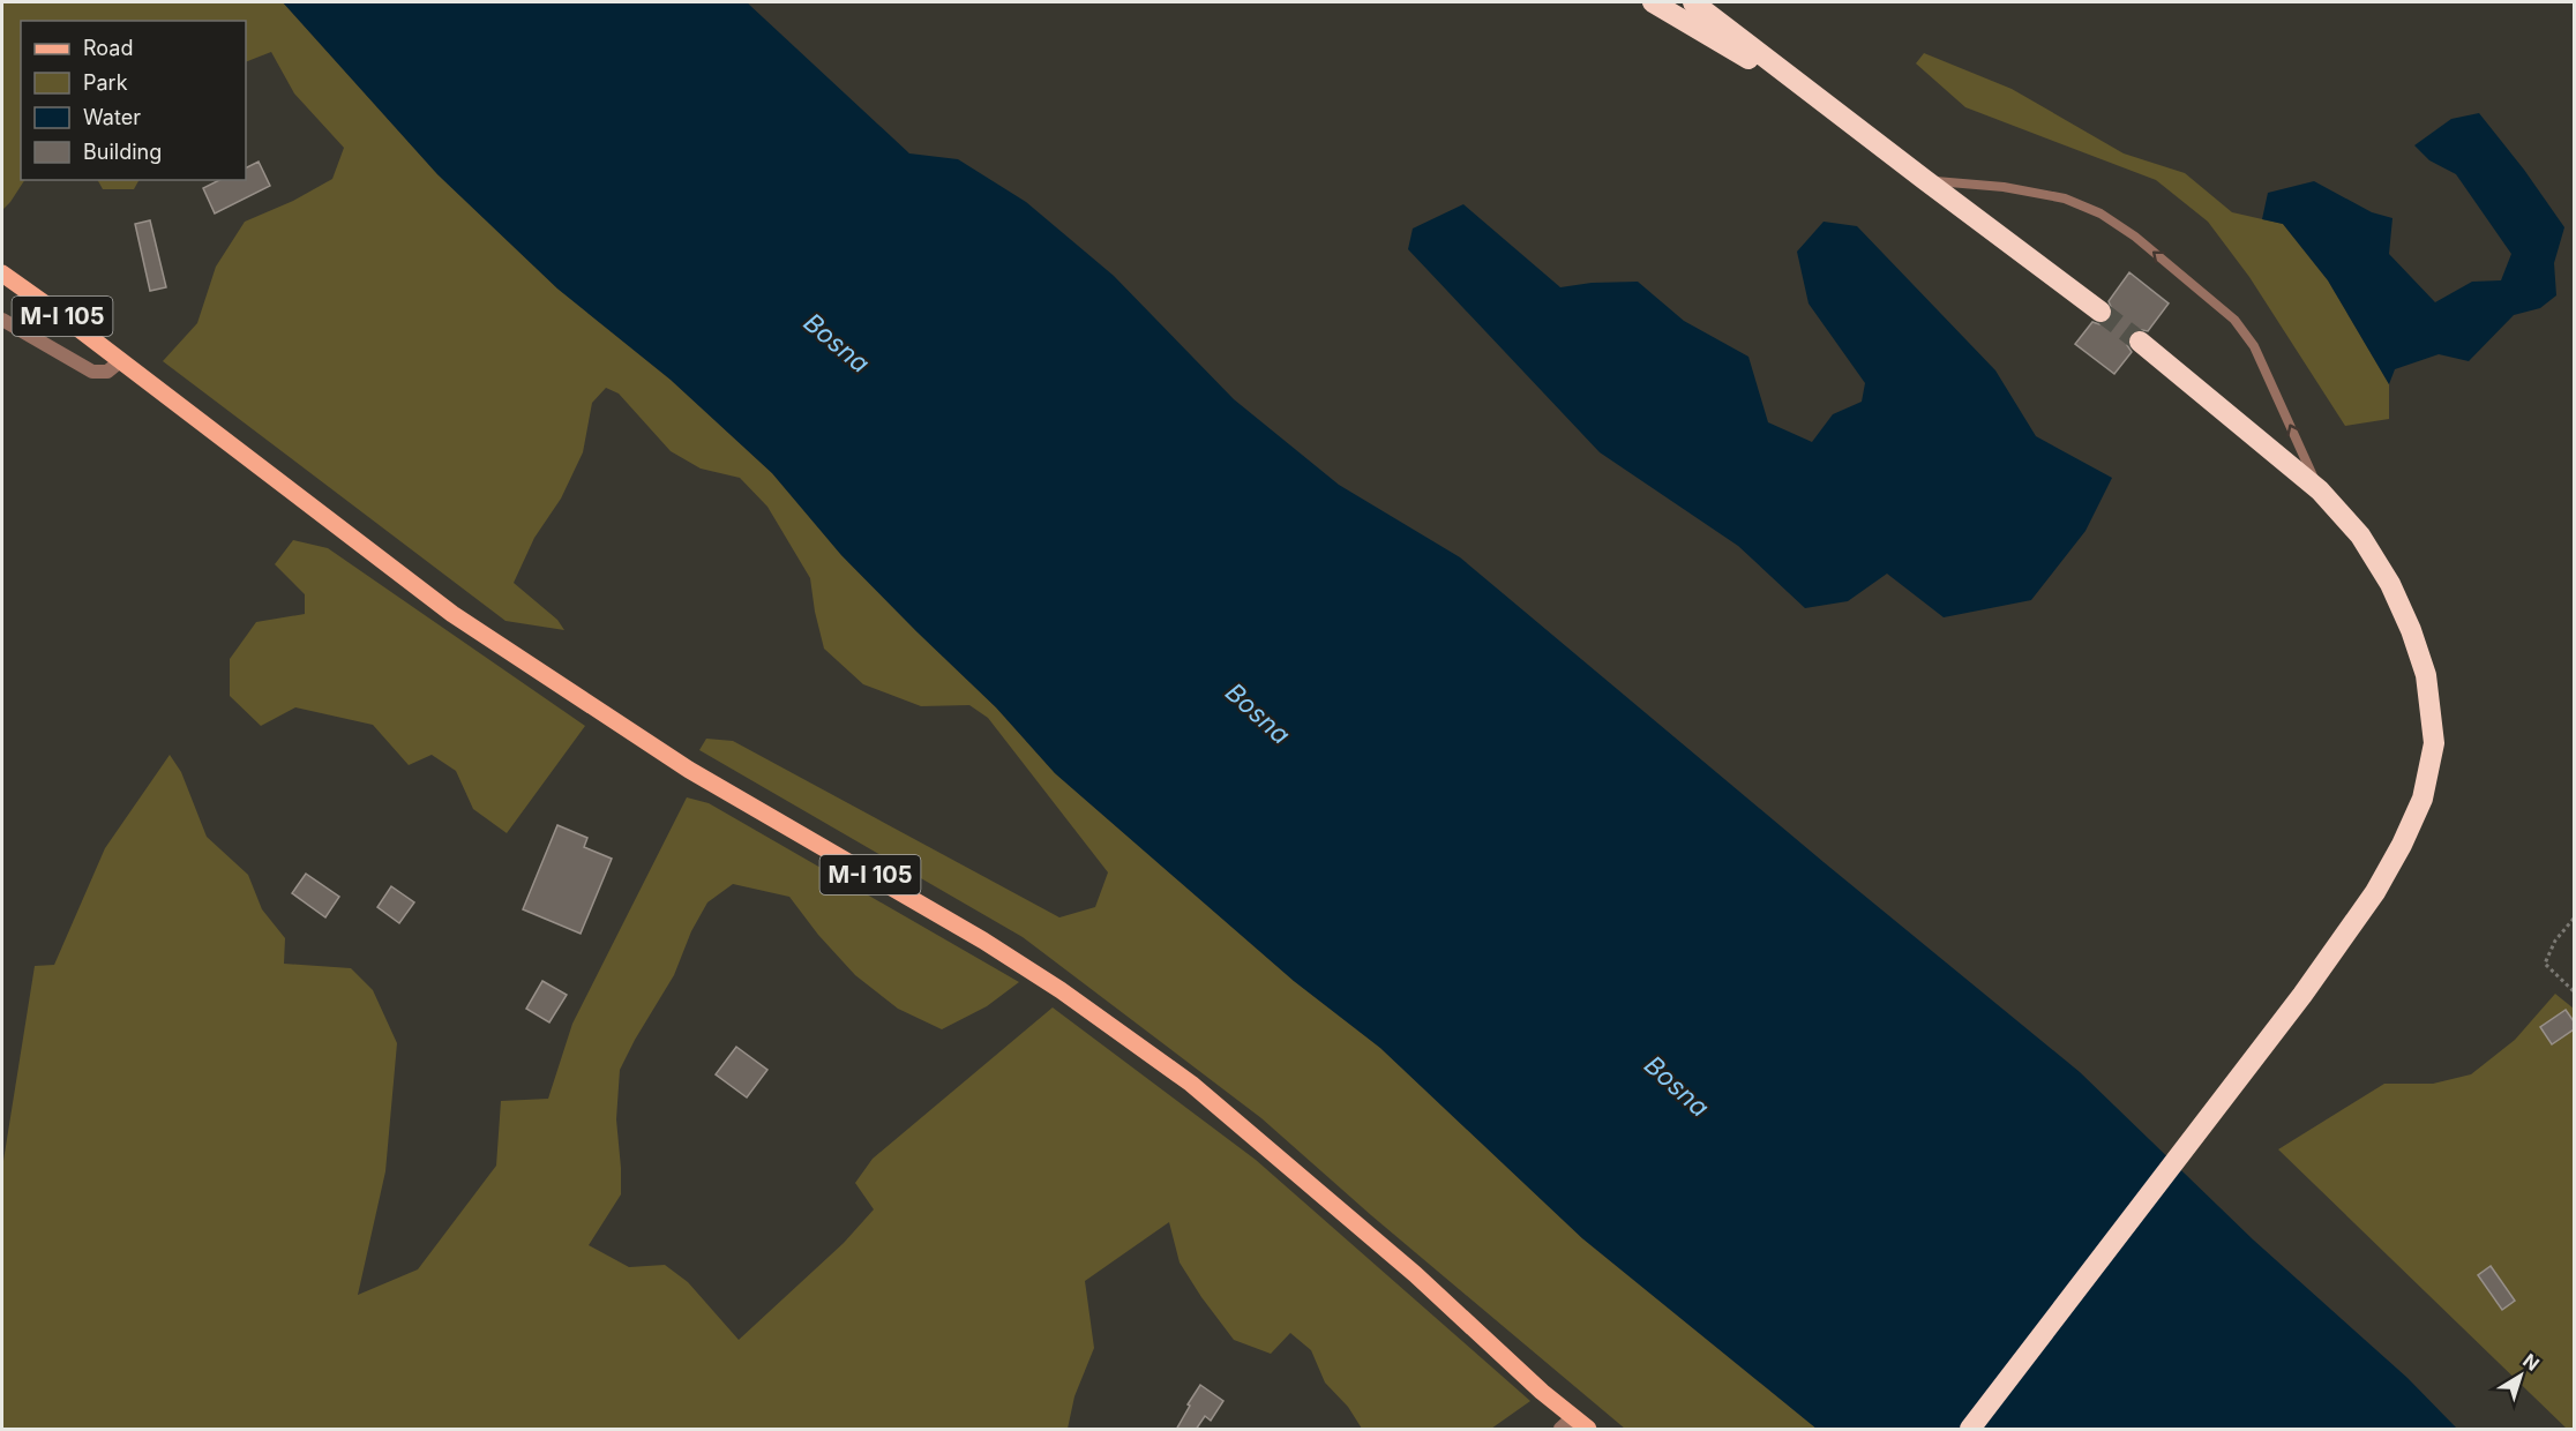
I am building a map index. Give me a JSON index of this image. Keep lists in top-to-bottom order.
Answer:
{
  "streets": {
    "main road": ["M-I 105"]
  },
  "water": ["Bosna"],
  "legend": [
    "Road",
    "Park",
    "Water",
    "Building"
  ],
  "north": "top right"
}
